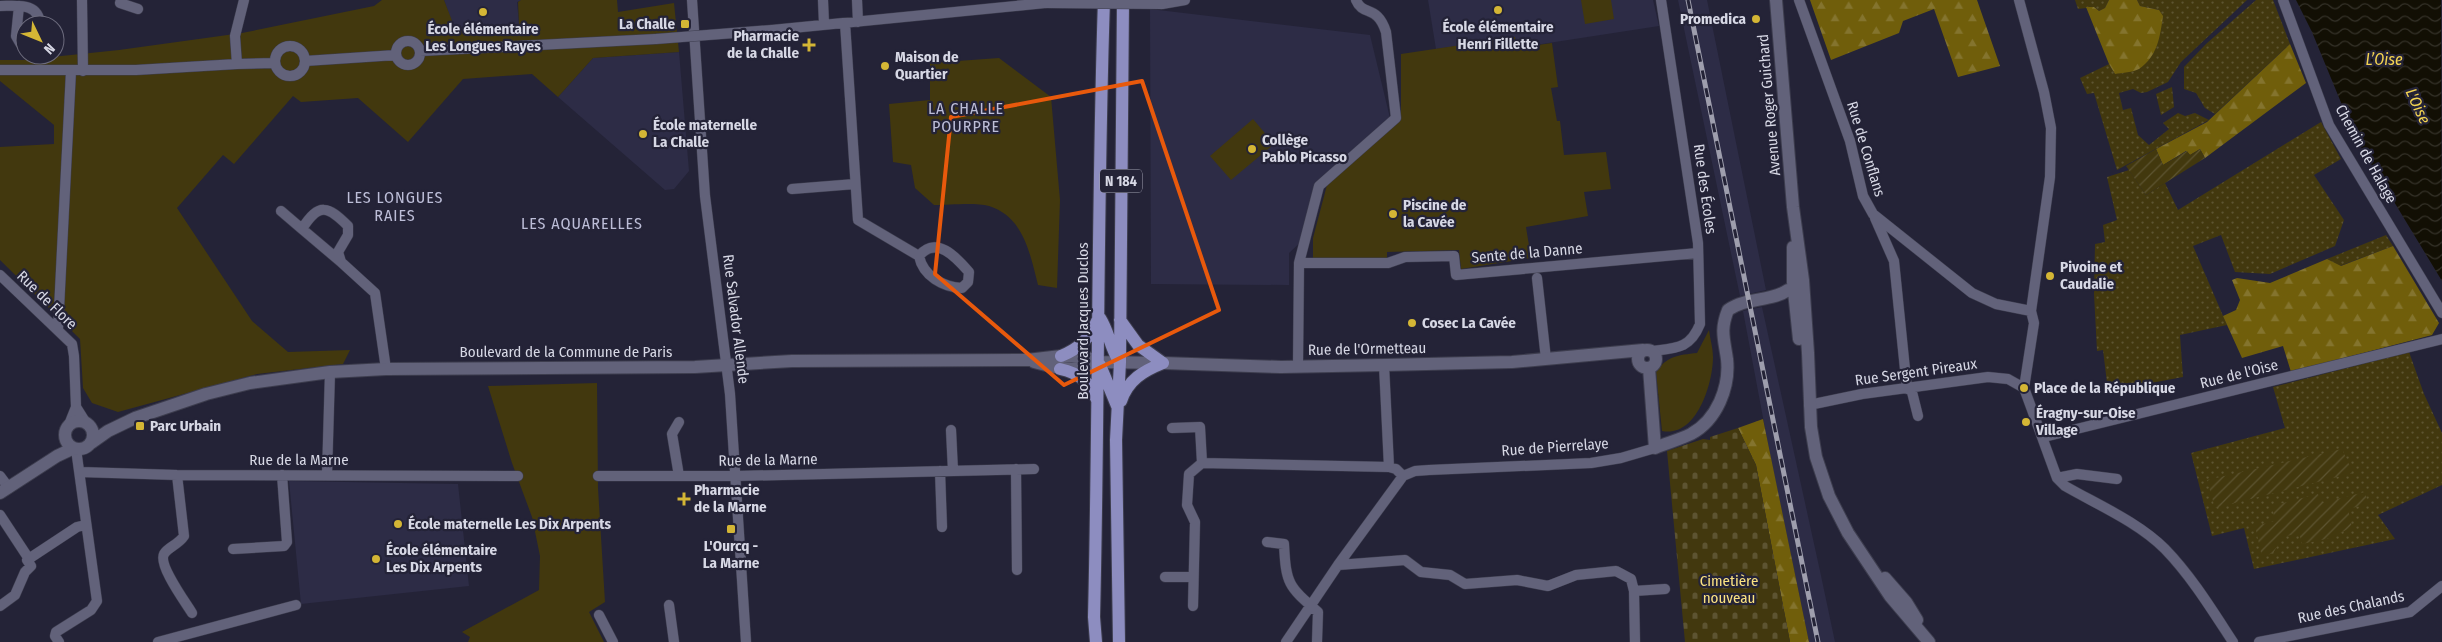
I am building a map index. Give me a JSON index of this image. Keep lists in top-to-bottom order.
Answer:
{
  "streets": {
    "main road": ["N 184", "Boulevard Jacques Duclos"],
    "street": [
      "Avenue Roger Guichard",
      "Rue de Conflans",
      "Chemin de Halage",
      "Rue des Écoles",
      "Sente de la Danne",
      "Rue de Flore",
      "Rue Salvador Allende",
      "Rue de l'Ormetteau",
      "Boulevard de la Commune de Paris",
      "Rue Sergent Pireaux",
      "Rue de l'Oise",
      "Rue de Pierrelaye",
      "Rue de la Marne",
      "Rue des Chalands"
    ]
  },
  "crossings": [
    ["Avenue Roger Guichard", "Rue Sergent Pireaux"],
    ["Avenue Roger Guichard", "Rue de Pierrelaye"],
    ["N 184", "Boulevard Jacques Duclos"],
    ["N 184", "Rue de l'Ormetteau"],
    ["N 184", "Boulevard de la Commune de Paris"],
    ["Rue des Écoles", "Sente de la Danne"],
    ["Rue des Écoles", "Rue de l'Ormetteau"],
    ["Sente de la Danne", "Rue de l'Ormetteau"],
    ["Rue de Flore", "Boulevard de la Commune de Paris"],
    ["Rue de Flore", "Rue de la Marne"],
    ["Rue Salvador Allende", "Boulevard de la Commune de Paris"],
    ["Rue Salvador Allende", "Rue de la Marne"],
    ["Boulevard Jacques Duclos", "Rue de l'Ormetteau"],
    ["Boulevard Jacques Duclos", "Boulevard de la Commune de Paris"],
    ["Rue de l'Ormetteau", "Boulevard de la Commune de Paris"],
    ["Boulevard de la Commune de Paris", "Rue de la Marne"]
  ],
  "districts": ["LA CHALLE POURPRE", "LES LONGUES RAIES", "LES AQUARELLES"],
  "water": ["L’Oise", "L'Oise"],
  "parks": ["Cimetière nouveau"],
  "places": {
    "other": [
      "École élémentaire Henri Fillette",
      "École élémentaire Les Longues Rayes",
      "Promedica",
      "Maison de Quartier",
      "École maternelle La Challe",
      "Collège Pablo Picasso",
      "Piscine de la Cavée",
      "Pivoine et Caudalie",
      "Cosec La Cavée",
      "Place de la République",
      "Éragny-sur-Oise Village",
      "École maternelle Les Dix Arpents",
      "École élémentaire Les Dix Arpents"
    ],
    "transit": ["La Challe", "Parc Urbain", "L'Ourcq - La Marne"],
    "health": ["Pharmacie de la Challe", "Pharmacie de la Marne"]
  },
  "north": "bottom right"
}
